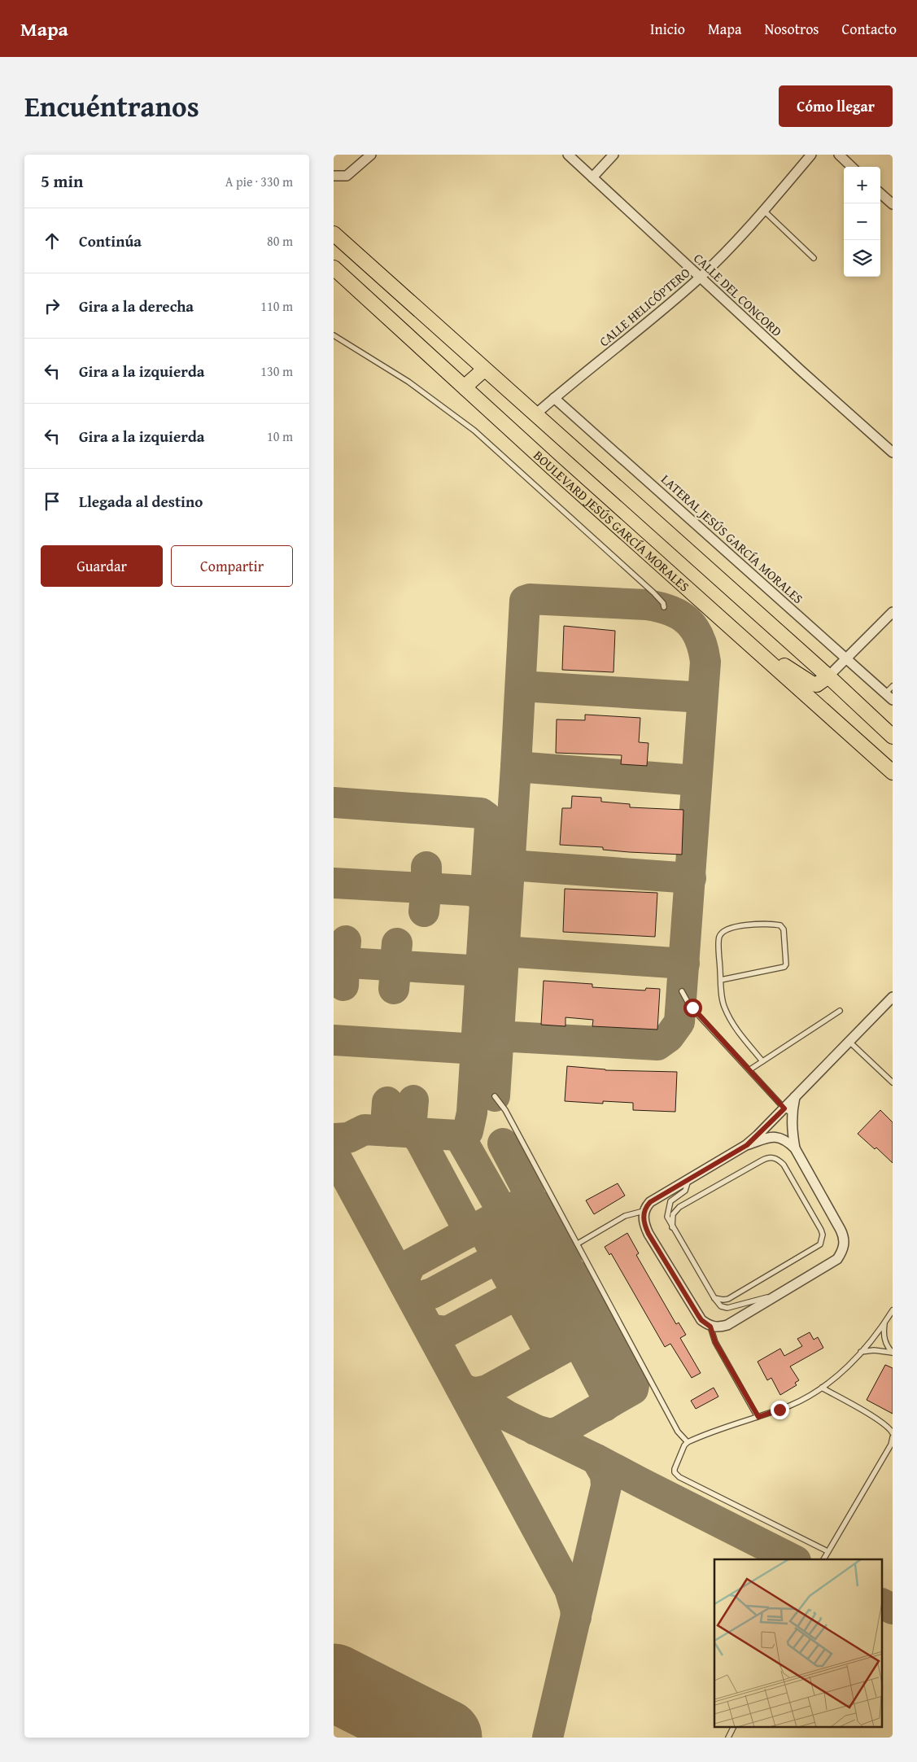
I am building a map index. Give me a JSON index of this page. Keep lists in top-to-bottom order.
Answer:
{
  "streets": {
    "main road": ["BOULEVARD JESÚS GARCÍA MORALES"],
    "street": ["CALLE DEL CONCORD", "CALLE HELICÓPTERO", "LATERAL JESÚS GARCÍA MORALES"]
  },
  "crossings": [
    ["CALLE DEL CONCORD", "CALLE HELICÓPTERO"],
    ["CALLE HELICÓPTERO", "BOULEVARD JESÚS GARCÍA MORALES"],
    ["CALLE HELICÓPTERO", "LATERAL JESÚS GARCÍA MORALES"]
  ],
  "page": {
    "header": "Mapa",
    "nav": [
      "Inicio",
      "Mapa",
      "Nosotros",
      "Contacto"
    ],
    "title": "Encuéntranos",
    "buttons": [
      "Cómo llegar",
      ["Guardar", "Compartir"]
    ],
    "heading": ["5 min", "A pie · 330 m"],
    "map_buttons": ["+", "−"],
    "list": [
      ["Continúa", "80 m"],
      ["Gira a la derecha", "110 m"],
      ["Gira a la izquierda", "130 m"],
      ["Gira a la izquierda", "10 m"],
      "Llegada al destino"
    ]
  }
}
